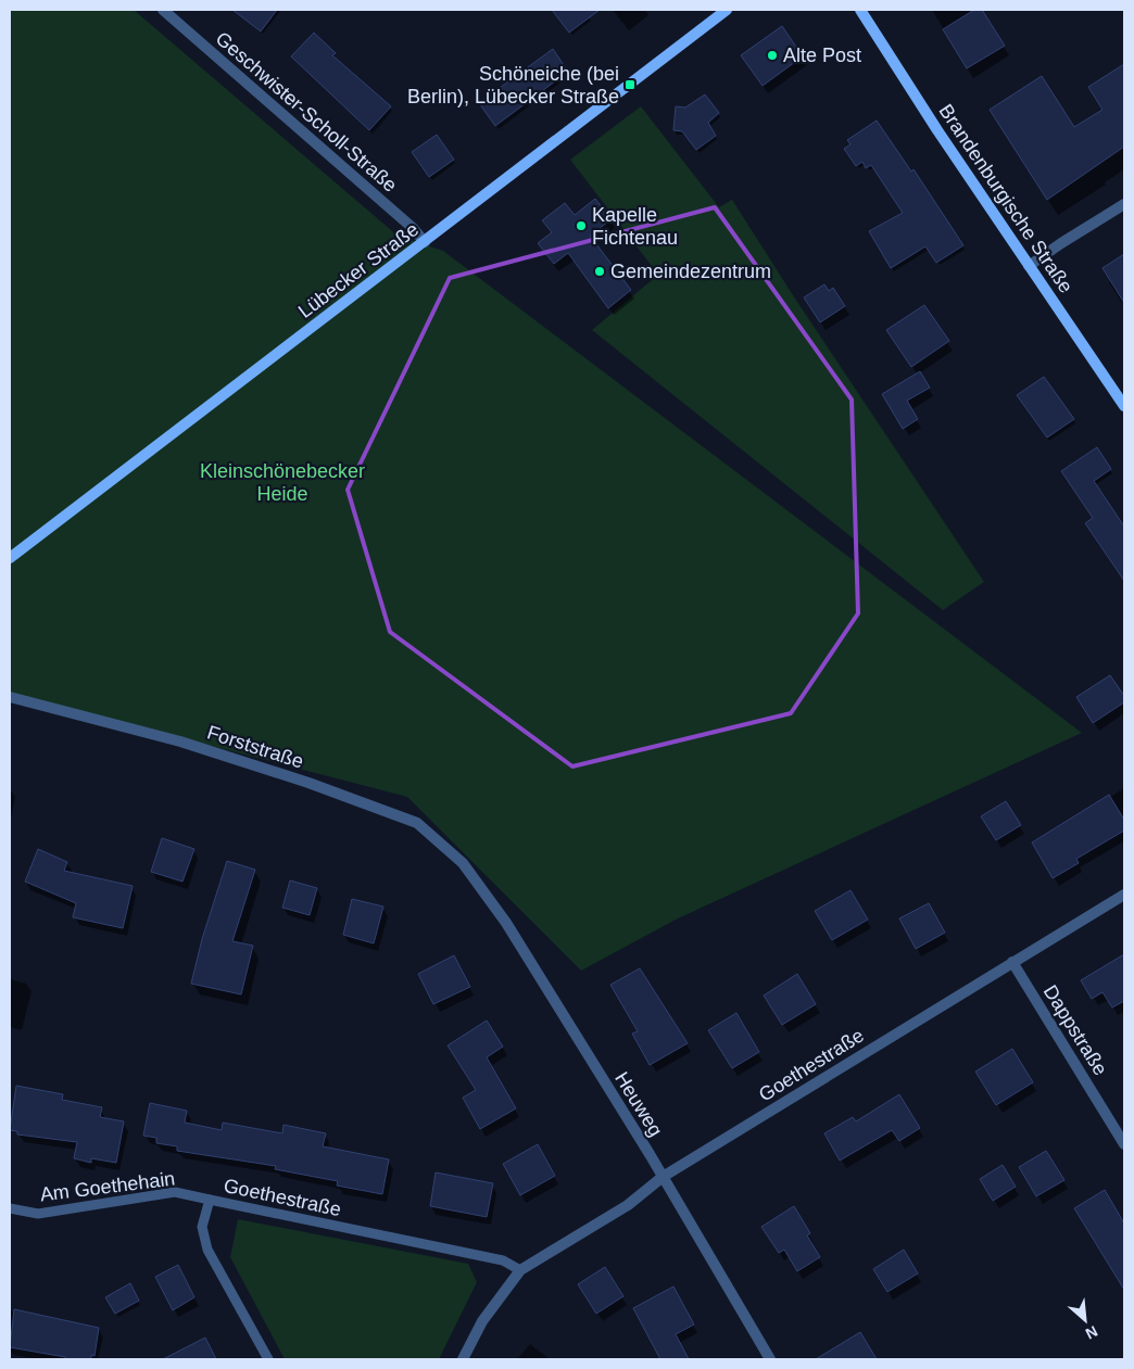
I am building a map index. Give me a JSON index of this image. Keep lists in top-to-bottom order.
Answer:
{
  "streets": {
    "street": [
      "Geschwister-Scholl-Straße",
      "Brandenburgische Straße",
      "Lübecker Straße",
      "Forststraße",
      "Dappstraße",
      "Goethestraße",
      "Heuweg"
    ],
    "lane": ["Am Goethehain"]
  },
  "crossings": [
    ["Geschwister-Scholl-Straße", "Lübecker Straße"],
    ["Forststraße", "Heuweg"],
    ["Dappstraße", "Goethestraße"],
    ["Goethestraße", "Heuweg"],
    ["Goethestraße", "Am Goethehain"]
  ],
  "parks": ["Kleinschönebecker Heide"],
  "places": {
    "other": ["Alte Post", "Kapelle Fichtenau", "Gemeindezentrum"],
    "transit": ["Schöneiche (bei Berlin), Lübecker Straße"]
  },
  "north": "bottom right"
}
